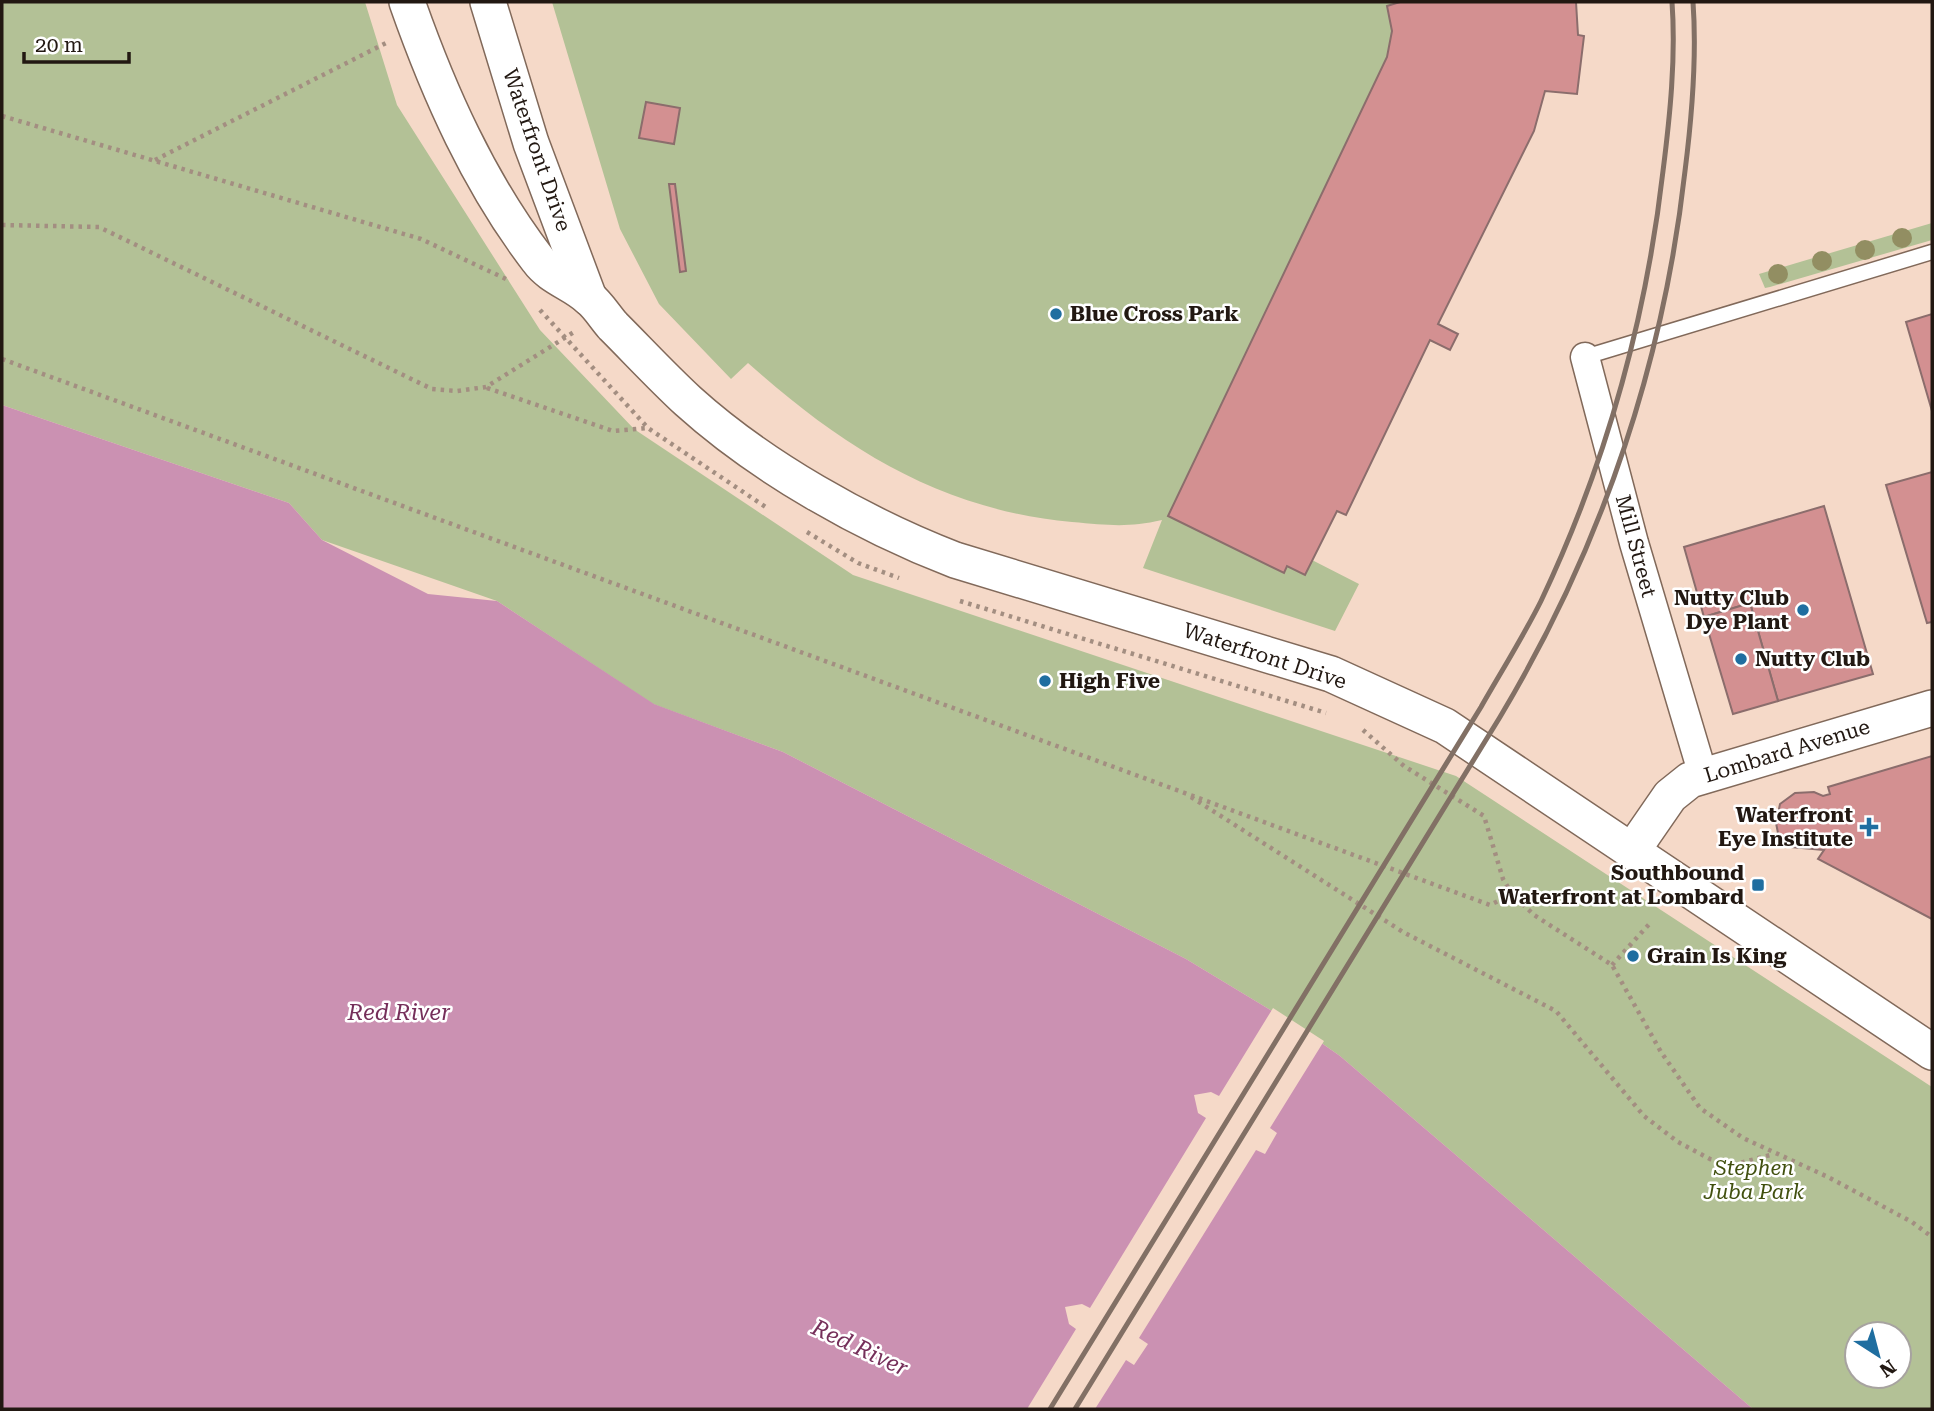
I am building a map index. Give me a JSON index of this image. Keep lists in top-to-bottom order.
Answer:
{
  "streets": {
    "street": ["Waterfront Drive", "Mill Street", "Lombard Avenue"]
  },
  "crossings": [
    ["Waterfront Drive", "Lombard Avenue"],
    ["Mill Street", "Lombard Avenue"]
  ],
  "water": ["Red River"],
  "parks": ["Stephen Juba Park"],
  "places": {
    "other": [
      "Blue Cross Park",
      "Nutty Club Dye Plant",
      "Nutty Club",
      "High Five",
      "Grain Is King"
    ],
    "health": ["Waterfront Eye Institute"],
    "transit": ["Southbound Waterfront at Lombard"]
  },
  "scale_bar": "20 m",
  "north": "bottom right"
}
